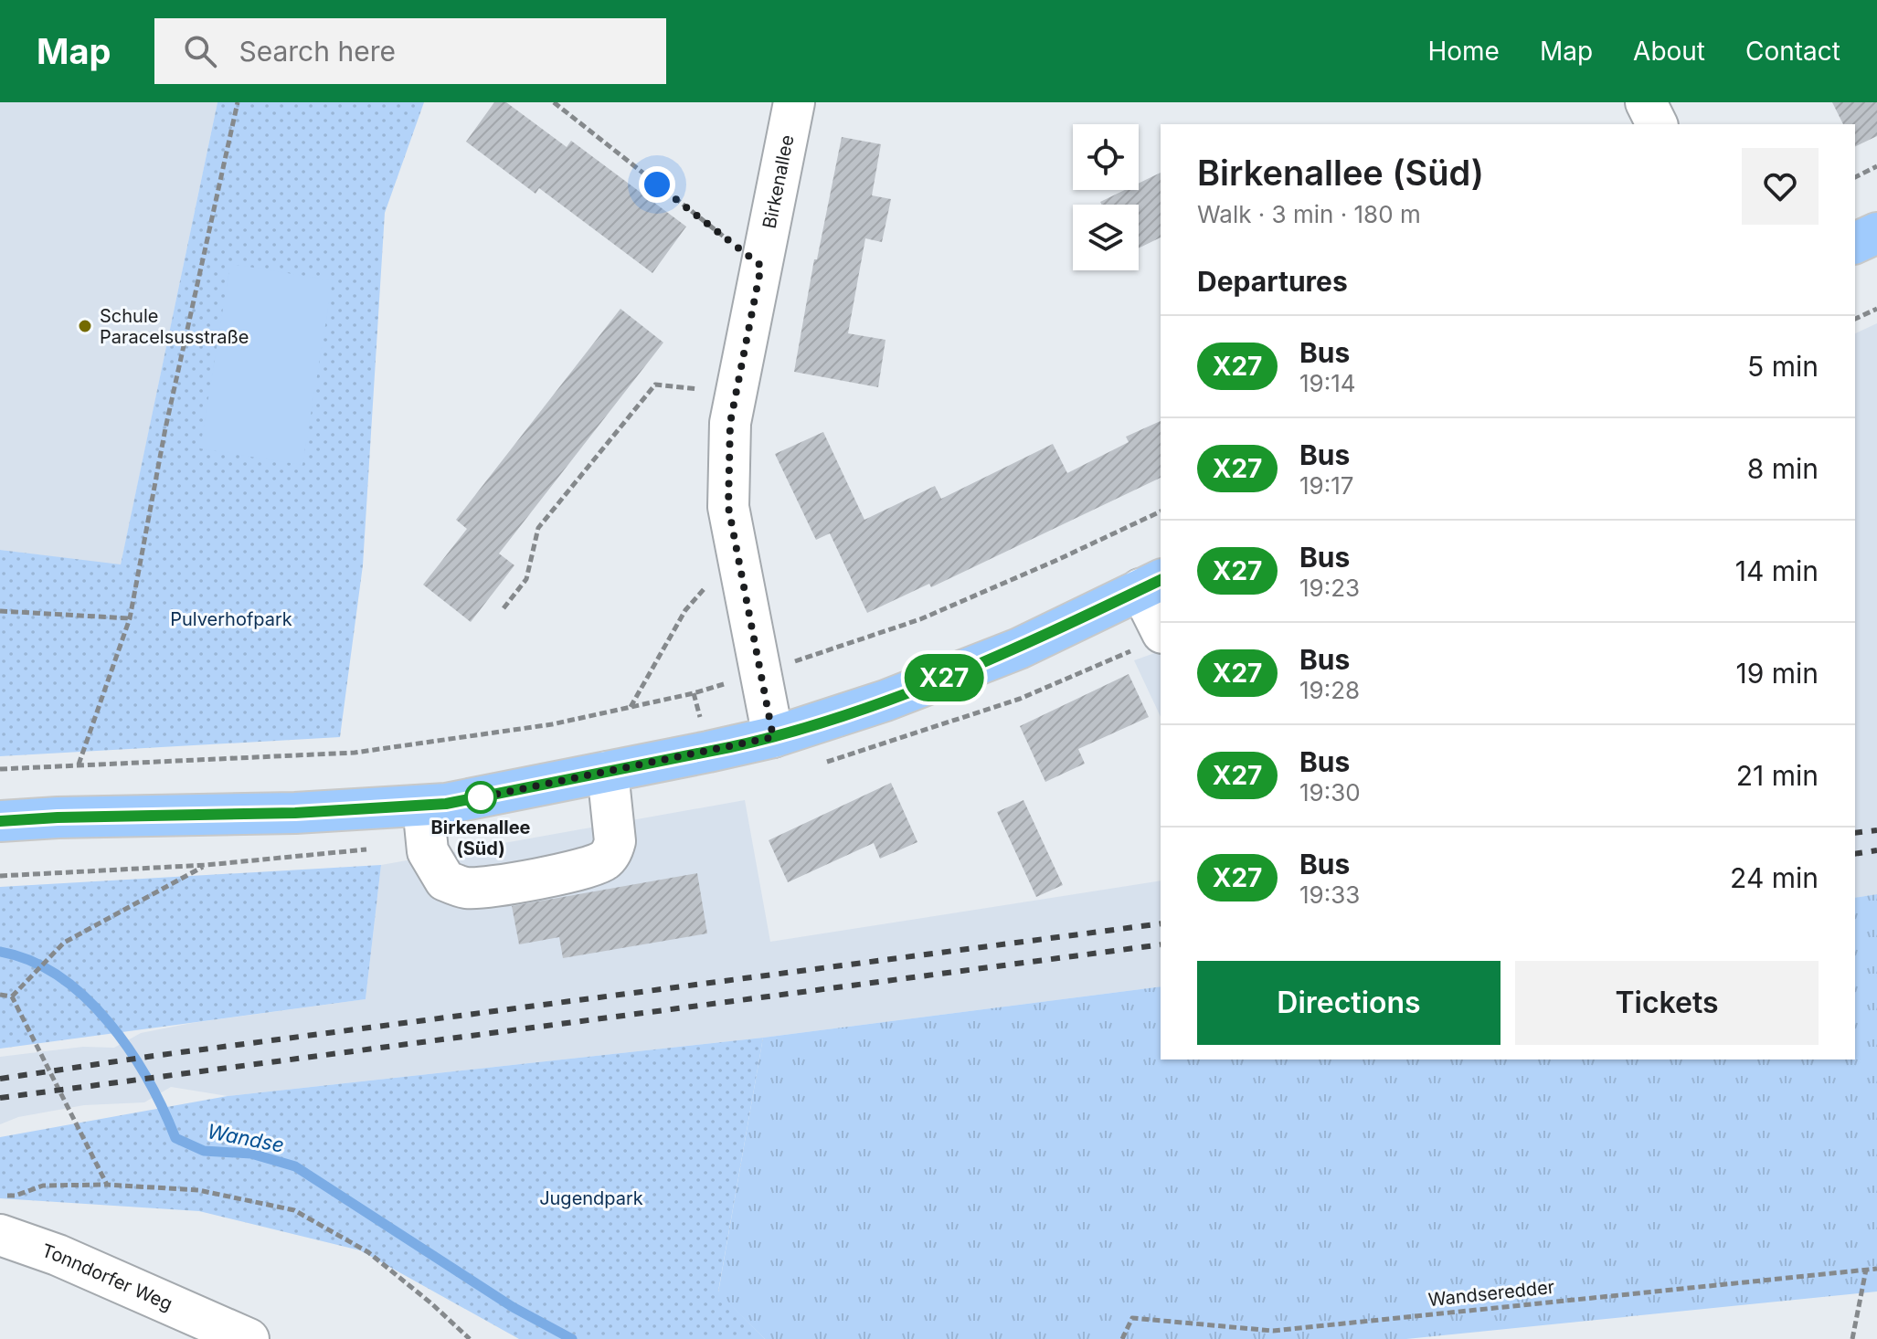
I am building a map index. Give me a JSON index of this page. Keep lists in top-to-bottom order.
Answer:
{
  "streets": {
    "street": ["Birkenallee", "Tonndorfer Weg"],
    "path": ["Wandseredder"]
  },
  "water": ["Wandse"],
  "parks": ["Pulverhofpark", "Jugendpark"],
  "places": ["Schule Paracelsusstraße", "Birkenallee (Süd)"],
  "lines": ["bus line X27"],
  "page": {
    "header": "Map",
    "search": "Search here",
    "nav": [
      "Home",
      "Map",
      "About",
      "Contact"
    ],
    "on_map": "X27",
    "heading": [
      ["Birkenallee (Süd)", "Walk · 3 min · 180 m"],
      "Departures"
    ],
    "list": [
      {
        "mark": "X27",
        "name": "Bus",
        "note": "19:14",
        "value": "5 min"
      },
      {
        "mark": "X27",
        "name": "Bus",
        "note": "19:17",
        "value": "8 min"
      },
      {
        "mark": "X27",
        "name": "Bus",
        "note": "19:23",
        "value": "14 min"
      },
      {
        "mark": "X27",
        "name": "Bus",
        "note": "19:28",
        "value": "19 min"
      },
      {
        "mark": "X27",
        "name": "Bus",
        "note": "19:30",
        "value": "21 min"
      },
      {
        "mark": "X27",
        "name": "Bus",
        "note": "19:33",
        "value": "24 min"
      }
    ],
    "buttons": ["Directions", "Tickets"]
  }
}
